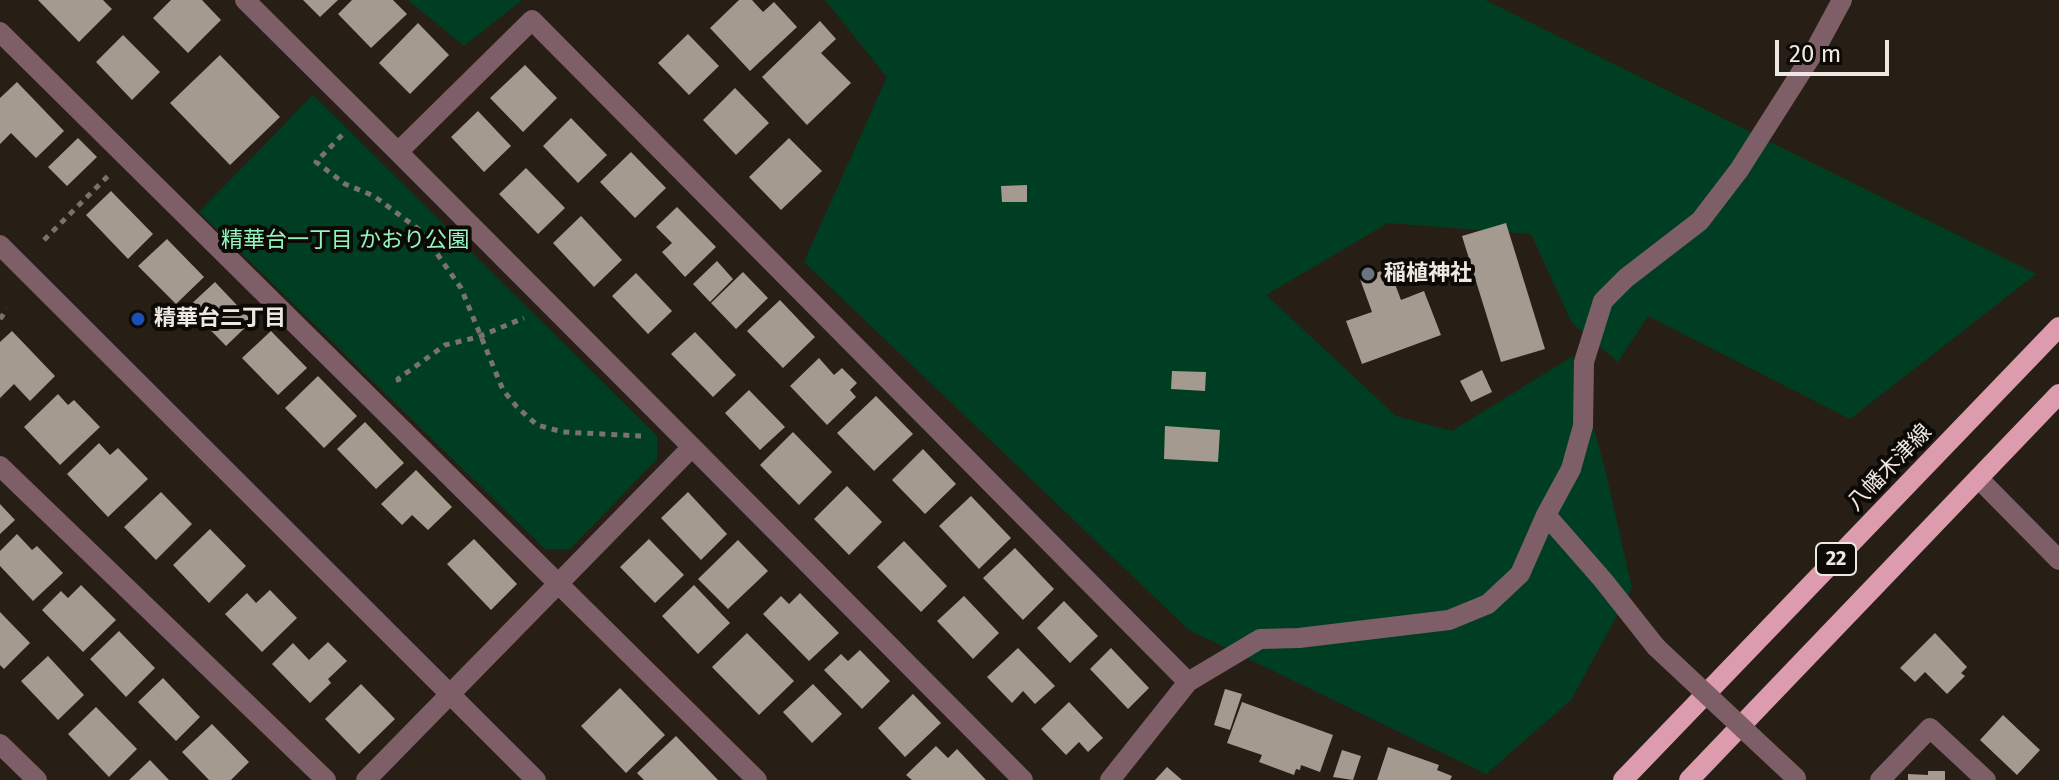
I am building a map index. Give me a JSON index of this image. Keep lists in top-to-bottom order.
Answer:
{
  "streets": {
    "main road": ["八幡木津線", "22"]
  },
  "parks": ["精華台一丁目 かおり公園"],
  "places": ["稲植神社", "精華台二丁目"],
  "scale_bar": "20 m"
}
